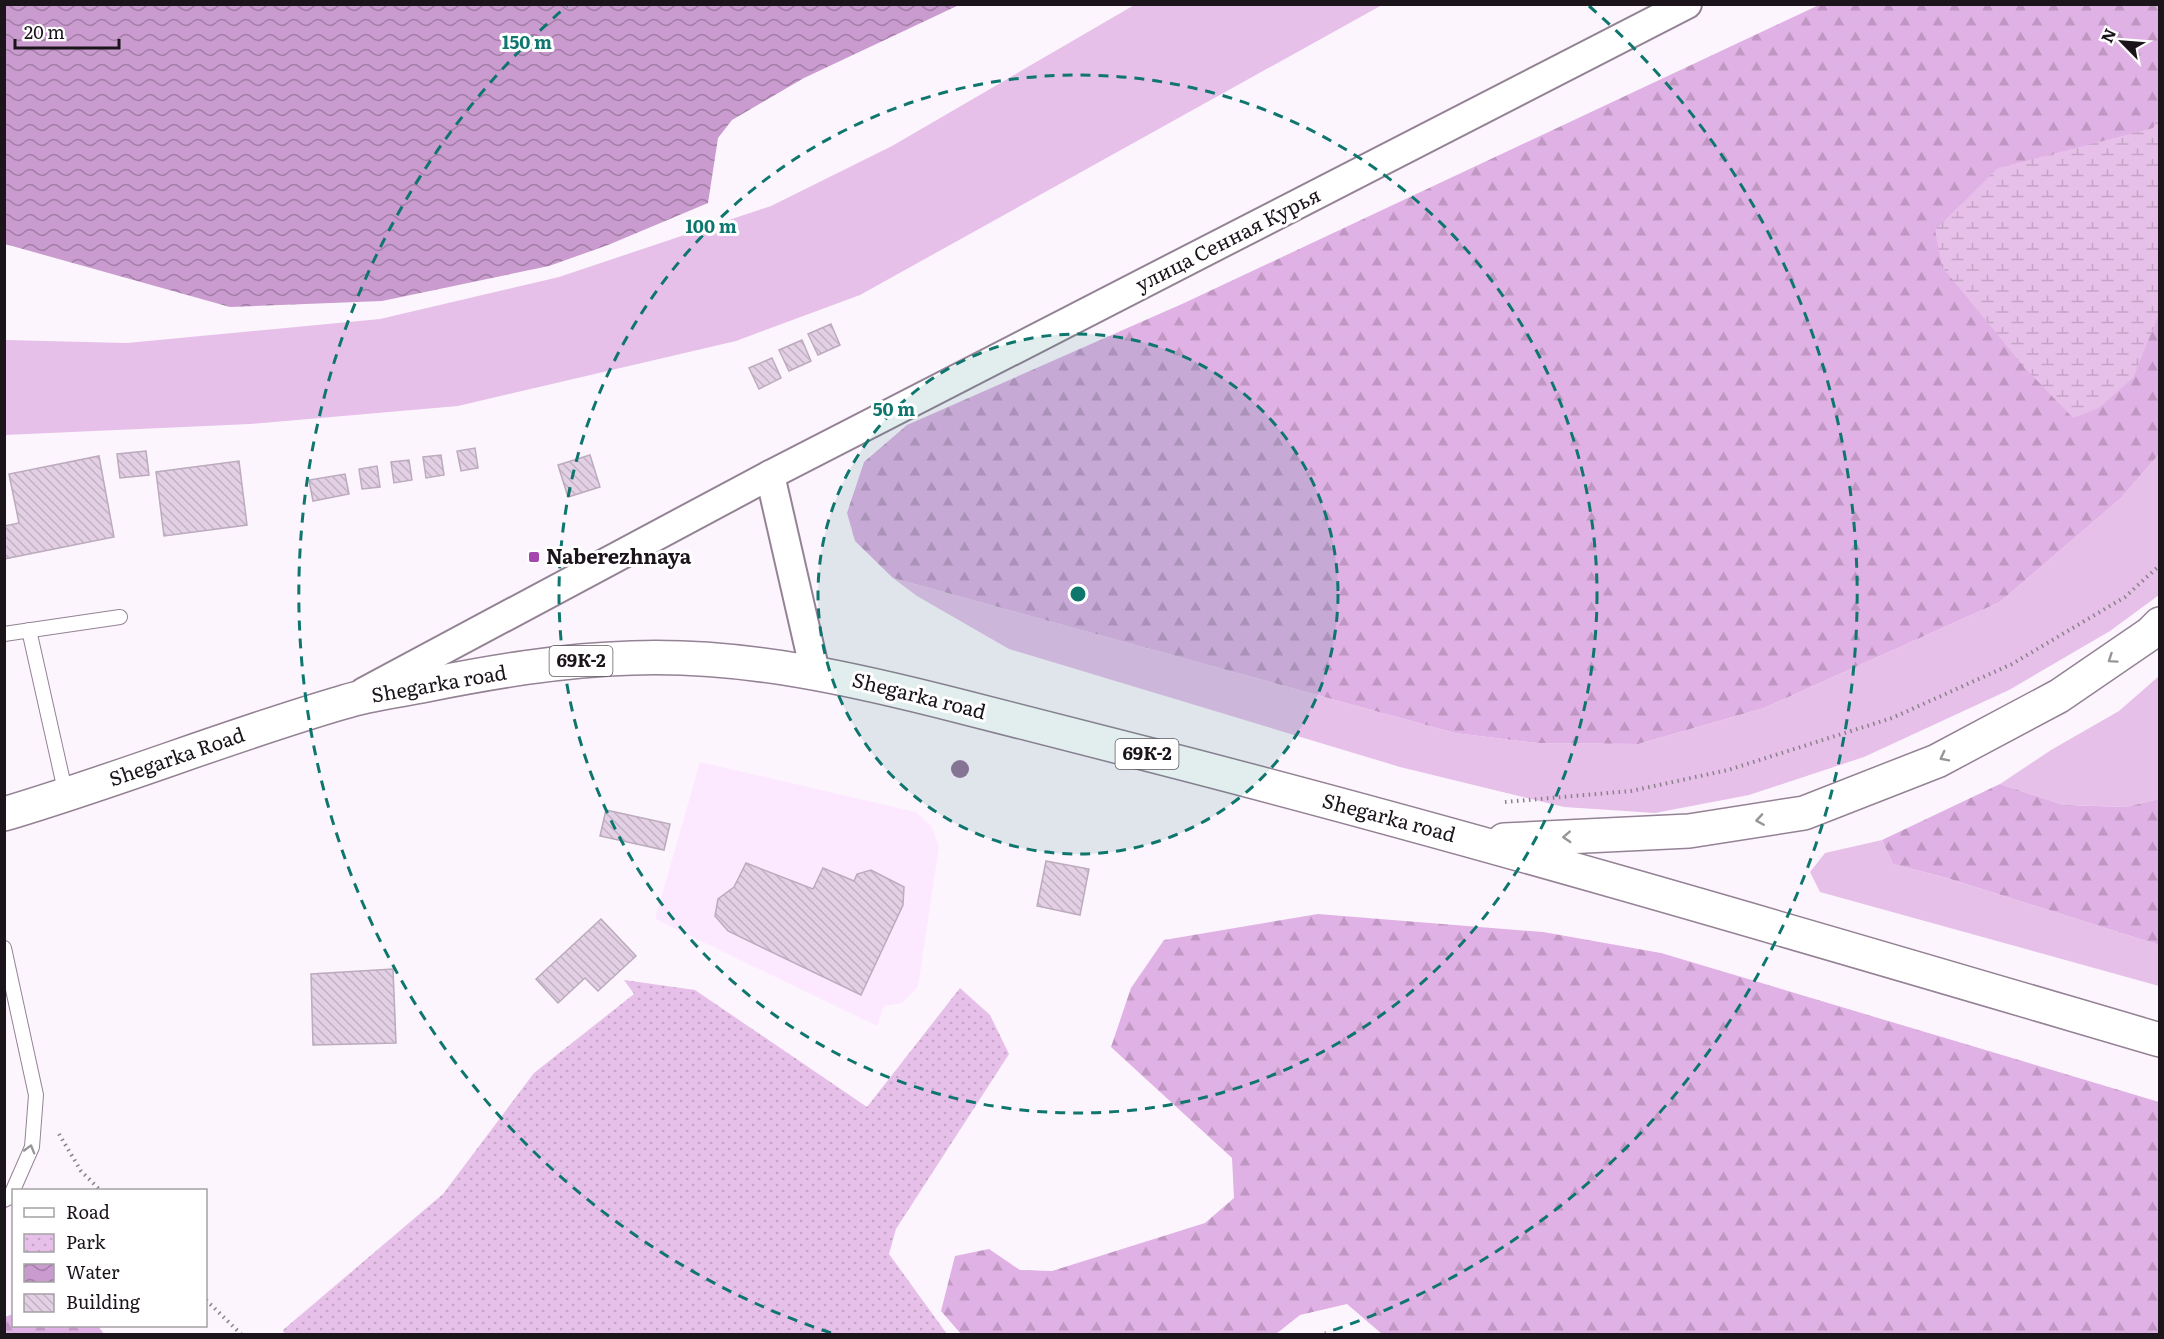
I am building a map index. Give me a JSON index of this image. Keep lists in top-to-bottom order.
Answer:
{
  "streets": {
    "main road": ["69К-2", "Shegarka road", "Shegarka Road"],
    "street": ["улица Сенная Курья"]
  },
  "crossings": [
    ["улица Сенная Курья", "Shegarka road"],
    ["улица Сенная Курья", "Shegarka Road"],
    ["Shegarka road", "Shegarka Road"]
  ],
  "places": {
    "transit": ["Naberezhnaya"]
  },
  "legend": [
    "Road",
    "Park",
    "Water",
    "Building"
  ],
  "scale_bar": "20 m",
  "north": "top left",
  "rings": ["150 m", "100 m", "50 m"]
}
